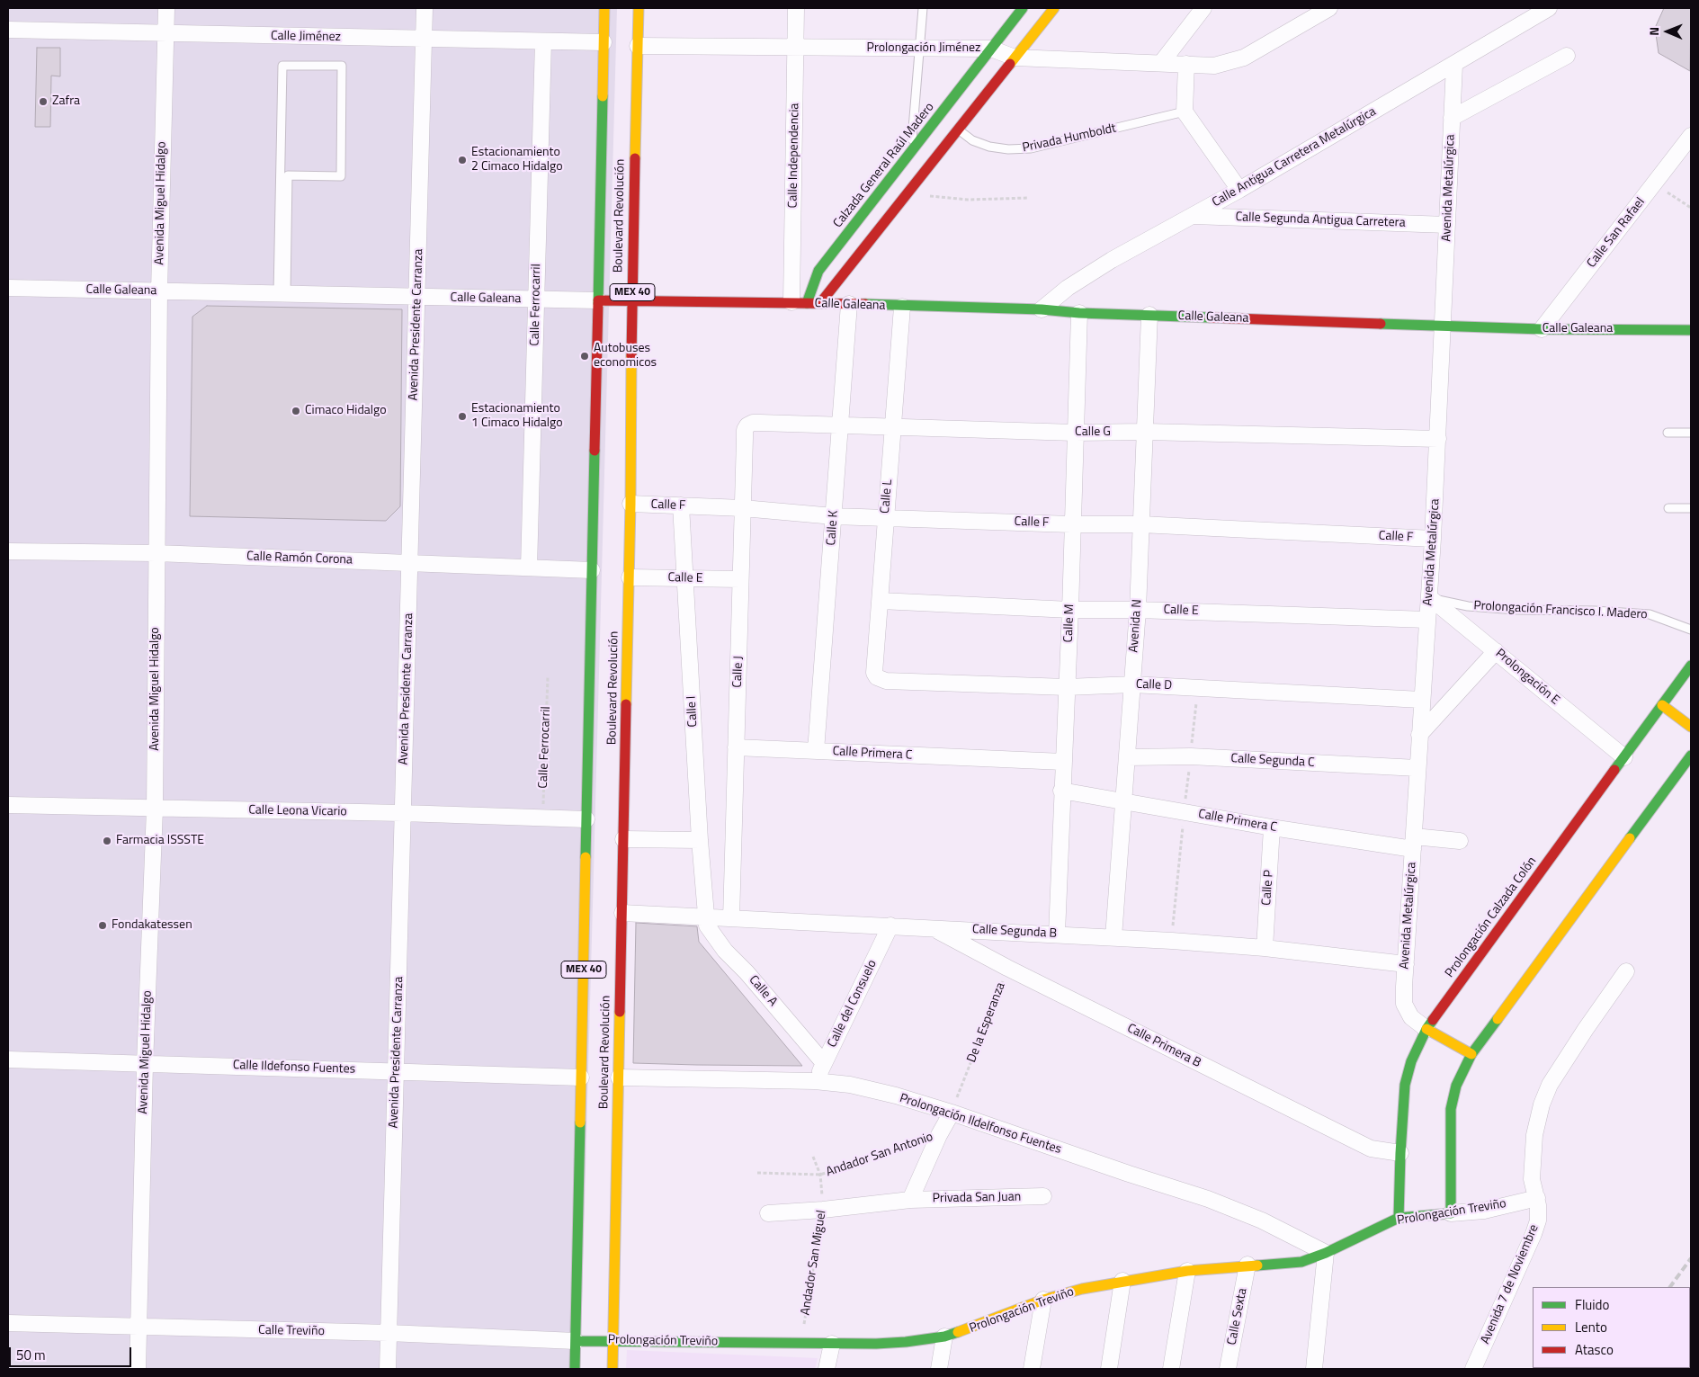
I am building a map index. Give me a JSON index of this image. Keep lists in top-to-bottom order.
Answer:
{
  "streets": {
    "main road": [
      "Calzada General Raúl Madero",
      "Boulevard Revolución",
      "Calle Galeana",
      "MEX 40",
      "Prolongación Calzada Colón",
      "Prolongación Treviño"
    ],
    "street": [
      "Calle Jiménez",
      "Prolongación Jiménez",
      "Calle Independencia",
      "Calle Antigua Carretera Metalúrgica",
      "Avenida Metalúrgica",
      "Avenida Miguel Hidalgo",
      "Calle Segunda Antigua Carretera",
      "Calle San Rafael",
      "Calle Ferrocarril",
      "Avenida Presidente Carranza",
      "Calle G",
      "Calle L",
      "Calle F",
      "Calle K",
      "Calle Ramón Corona",
      "Calle E",
      "Calle M",
      "Avenida N",
      "Calle J",
      "Prolongación E",
      "Calle D",
      "Calle I",
      "Calle Primera C",
      "Calle Segunda C",
      "Calle Leona Vicario",
      "Calle P",
      "Calle Segunda B",
      "Calle A",
      "Calle del Consuelo",
      "Calle Primera B",
      "Calle Ildefonso Fuentes",
      "Prolongación Ildelfonso Fuentes",
      "Privada San Juan",
      "Avenida 7 de Noviembre",
      "Calle Sexta",
      "Calle Treviño"
    ],
    "lane": ["Privada Humboldt", "Prolongación Francisco I. Madero"],
    "path": ["De la Esperanza", "Andador San Antonio", "Andador San Miguel"]
  },
  "crossings": [
    ["Calle Jiménez", "Avenida Miguel Hidalgo"],
    ["Calle Jiménez", "MEX 40"],
    ["Calle Jiménez", "Calle Ferrocarril"],
    ["Calle Jiménez", "Avenida Presidente Carranza"],
    ["Prolongación Jiménez", "Calle Independencia"],
    ["Prolongación Jiménez", "Calzada General Raúl Madero"],
    ["Prolongación Jiménez", "Boulevard Revolución"],
    ["Calle Independencia", "Calzada General Raúl Madero"],
    ["Calle Independencia", "Calle Galeana"],
    ["Calle Antigua Carretera Metalúrgica", "Avenida Metalúrgica"],
    ["Calle Antigua Carretera Metalúrgica", "Calle Segunda Antigua Carretera"],
    ["Calle Antigua Carretera Metalúrgica", "Calle Galeana"],
    ["Calzada General Raúl Madero", "Calle Galeana"],
    ["Avenida Metalúrgica", "Calle Segunda Antigua Carretera"],
    ["Avenida Metalúrgica", "Calle Galeana"],
    ["Avenida Metalúrgica", "Calle G"],
    ["Avenida Metalúrgica", "Calle F"],
    ["Avenida Metalúrgica", "Calle E"],
    ["Avenida Metalúrgica", "Prolongación Francisco I. Madero"],
    ["Avenida Metalúrgica", "Prolongación E"],
    ["Avenida Metalúrgica", "Calle D"],
    ["Avenida Metalúrgica", "Calle Primera C"],
    ["Avenida Metalúrgica", "Calle Segunda C"],
    ["Avenida Metalúrgica", "Prolongación Calzada Colón"],
    ["Avenida Metalúrgica", "Calle Segunda B"],
    ["Avenida Miguel Hidalgo", "Calle Galeana"],
    ["Avenida Miguel Hidalgo", "Calle Ramón Corona"],
    ["Avenida Miguel Hidalgo", "Calle Leona Vicario"],
    ["Avenida Miguel Hidalgo", "Calle Ildefonso Fuentes"],
    ["Avenida Miguel Hidalgo", "Calle Treviño"],
    ["Boulevard Revolución", "Calle Galeana"],
    ["Boulevard Revolución", "Calle F"],
    ["Boulevard Revolución", "Calle E"],
    ["Boulevard Revolución", "Calle Segunda B"],
    ["Boulevard Revolución", "Prolongación Ildelfonso Fuentes"],
    ["Boulevard Revolución", "Prolongación Treviño"],
    ["Calle San Rafael", "Calle Galeana"],
    ["Calle Galeana", "MEX 40"],
    ["Calle Galeana", "Calle Ferrocarril"],
    ["Calle Galeana", "Avenida Presidente Carranza"],
    ["Calle Galeana", "Calle L"],
    ["Calle Galeana", "Calle K"],
    ["Calle Galeana", "Calle M"],
    ["Calle Galeana", "Avenida N"],
    ["MEX 40", "Calle Ramón Corona"],
    ["MEX 40", "Calle Leona Vicario"],
    ["MEX 40", "Calle Ildefonso Fuentes"],
    ["MEX 40", "Prolongación Treviño"],
    ["MEX 40", "Calle Treviño"],
    ["Calle Ferrocarril", "Calle Ramón Corona"],
    ["Calle Ferrocarril", "Calle Leona Vicario"],
    ["Avenida Presidente Carranza", "Calle Ramón Corona"],
    ["Avenida Presidente Carranza", "Calle Leona Vicario"],
    ["Avenida Presidente Carranza", "Calle Ildefonso Fuentes"],
    ["Avenida Presidente Carranza", "Calle Treviño"],
    ["Calle G", "Calle L"],
    ["Calle G", "Calle K"],
    ["Calle G", "Calle M"],
    ["Calle G", "Avenida N"],
    ["Calle G", "Calle J"],
    ["Calle L", "Calle F"],
    ["Calle L", "Calle E"],
    ["Calle L", "Calle D"],
    ["Calle F", "Calle K"],
    ["Calle F", "Calle M"],
    ["Calle F", "Avenida N"],
    ["Calle F", "Calle J"],
    ["Calle F", "Calle I"],
    ["Calle K", "Calle Primera C"],
    ["Calle E", "Calle M"],
    ["Calle E", "Avenida N"],
    ["Calle E", "Calle J"],
    ["Calle E", "Calle I"],
    ["Prolongación Francisco I. Madero", "Prolongación E"],
    ["Calle M", "Calle D"],
    ["Calle M", "Calle Primera C"],
    ["Calle M", "Calle Segunda B"],
    ["Avenida N", "Calle D"],
    ["Avenida N", "Calle Primera C"],
    ["Avenida N", "Calle Segunda C"],
    ["Avenida N", "Calle Segunda B"],
    ["Calle J", "Calle Primera C"],
    ["Calle J", "Calle Segunda B"],
    ["Prolongación E", "Prolongación Calzada Colón"],
    ["Calle I", "Calle Segunda B"],
    ["Calle I", "Calle A"],
    ["Calle Primera C", "Calle P"],
    ["Calle P", "Calle Segunda B"],
    ["Prolongación Calzada Colón", "Calle Primera B"],
    ["Prolongación Calzada Colón", "Prolongación Treviño"],
    ["Calle Segunda B", "Calle A"],
    ["Calle Segunda B", "Calle del Consuelo"],
    ["Calle Segunda B", "Calle Primera B"],
    ["Calle A", "Calle del Consuelo"],
    ["Calle del Consuelo", "Prolongación Ildelfonso Fuentes"],
    ["De la Esperanza", "Calle Primera B"],
    ["De la Esperanza", "Prolongación Ildelfonso Fuentes"],
    ["Prolongación Ildelfonso Fuentes", "Prolongación Treviño"],
    ["Andador San Antonio", "Andador San Miguel"],
    ["Privada San Juan", "Andador San Miguel"],
    ["Prolongación Treviño", "Andador San Miguel"],
    ["Prolongación Treviño", "Avenida 7 de Noviembre"],
    ["Prolongación Treviño", "Calle Sexta"],
    ["Prolongación Treviño", "Calle Treviño"]
  ],
  "places": [
    "Zafra",
    "Estacionamiento 2 Cimaco Hidalgo",
    "Autobuses economicos",
    "Cimaco Hidalgo",
    "Estacionamiento 1 Cimaco Hidalgo",
    "Farmacia ISSSTE",
    "Fondakatessen"
  ],
  "legend": ["Fluido", "Lento", "Atasco"],
  "scale_bar": "50 m",
  "north": "left"
}
